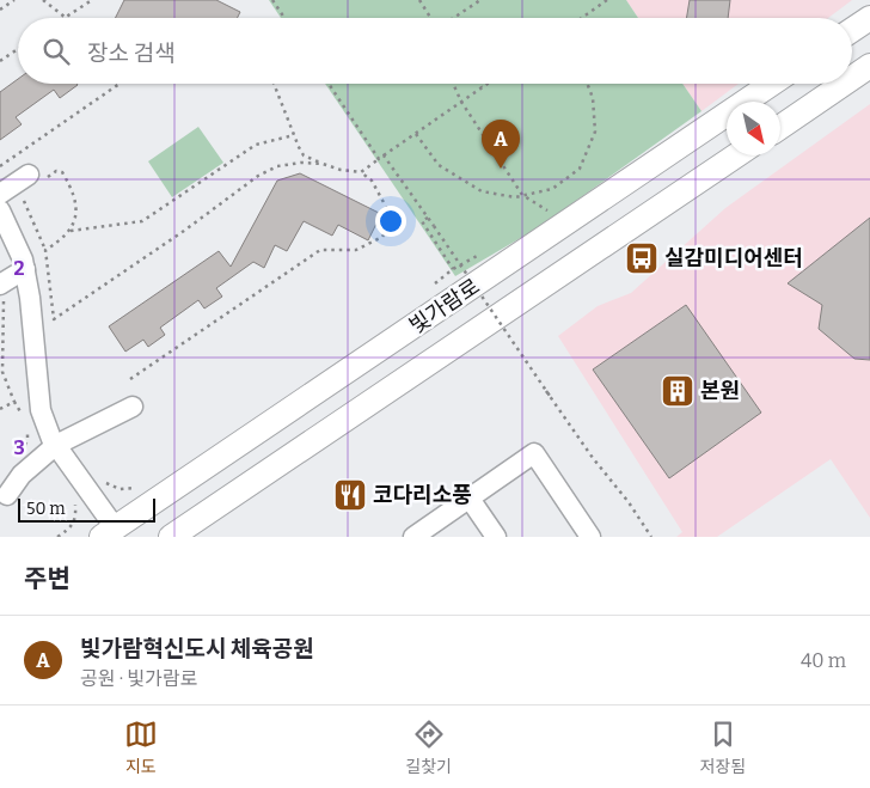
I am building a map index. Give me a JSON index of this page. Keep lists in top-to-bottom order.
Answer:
{
  "streets": {
    "main road": ["빛가람로"]
  },
  "places": {
    "bus stop": ["실감미디어센터"],
    "building": ["본원"],
    "restaurant": ["코다리소풍"]
  },
  "scale_bar": "50 m",
  "north": "bottom right",
  "page": {
    "search": "장소 검색",
    "pins": "A",
    "scale": "50 m",
    "heading": "주변",
    "list": [
      {
        "mark": "A",
        "name": "빛가람혁신도시 체육공원",
        "note": "공원 · 빛가람로",
        "value": "40 m"
      }
    ],
    "nav": ["지도", "길찾기", "저장됨"]
  },
  "grid": {
    "rows": ["2", "3"]
  }
}
